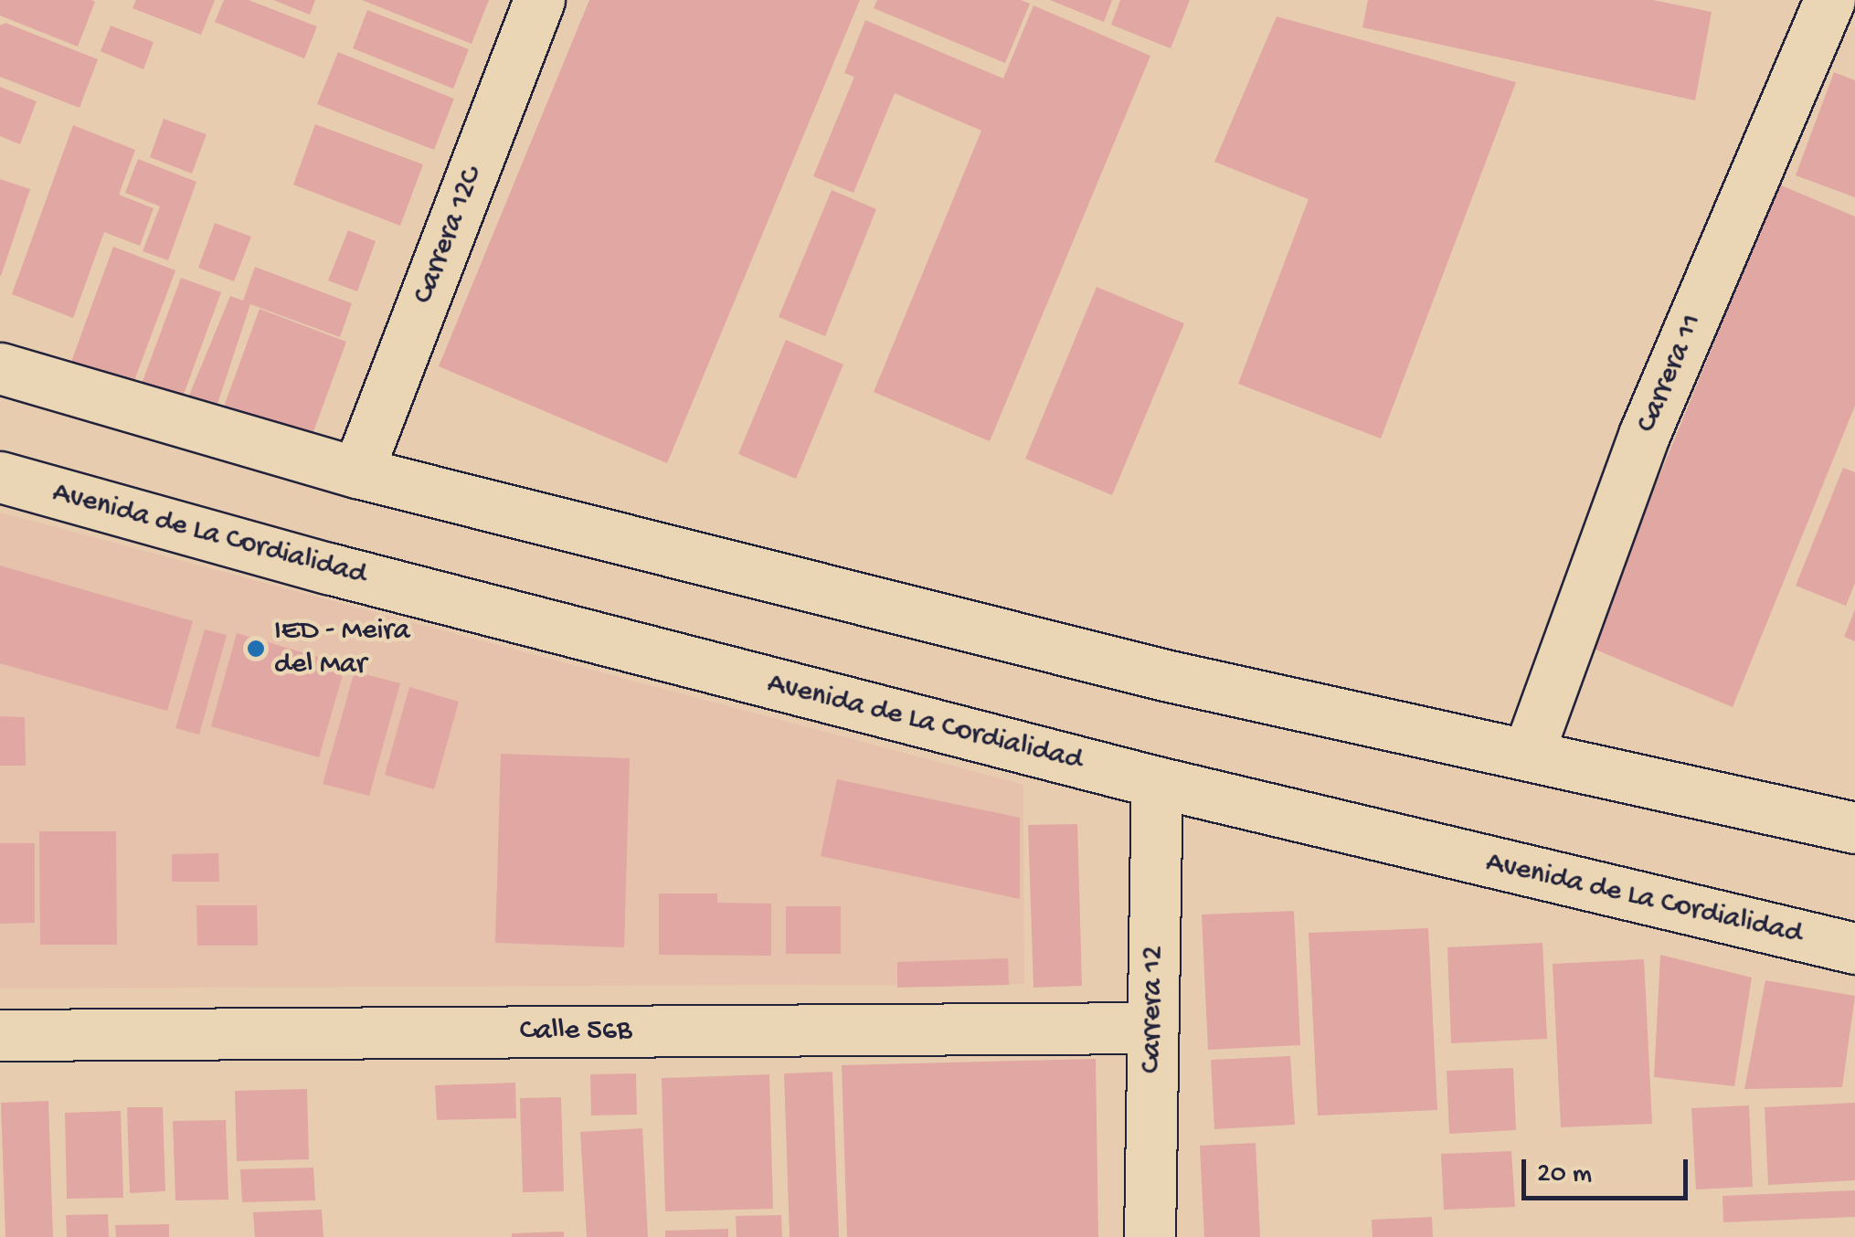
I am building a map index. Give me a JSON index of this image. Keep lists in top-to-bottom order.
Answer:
{
  "streets": {
    "main road": [
      "Carrera 12C",
      "Carrera 11",
      "Avenida de La Cordialidad",
      "Carrera 12",
      "Calle 56B"
    ]
  },
  "crossings": [
    ["Avenida de La Cordialidad", "Carrera 12"],
    ["Carrera 12", "Calle 56B"]
  ],
  "places": ["IED - Meira del Mar"],
  "scale_bar": "20 m"
}
